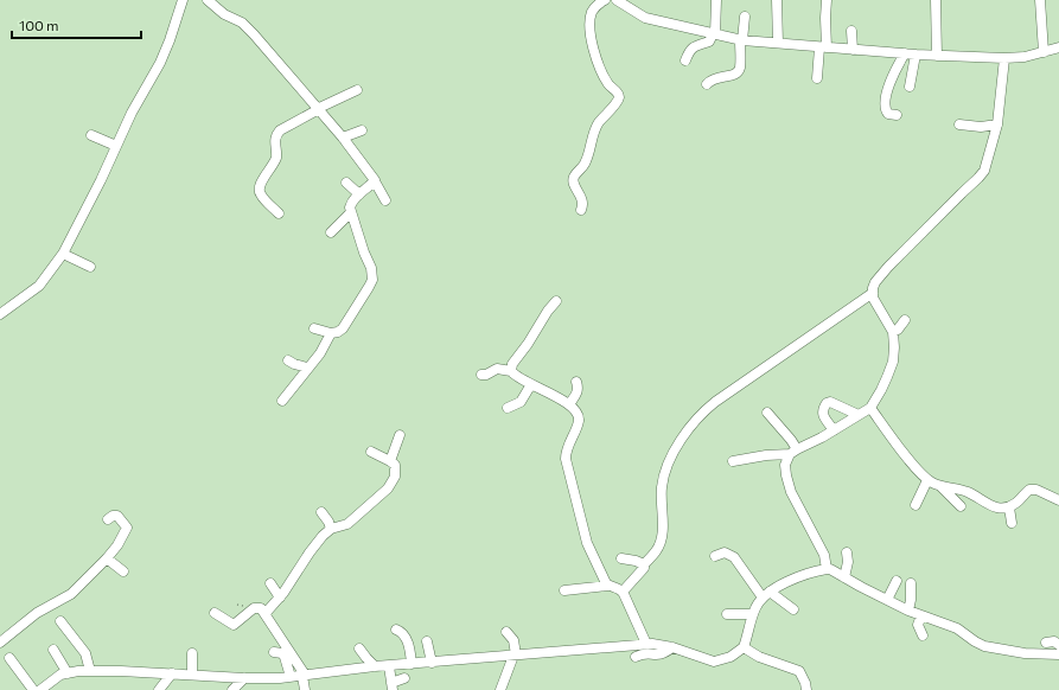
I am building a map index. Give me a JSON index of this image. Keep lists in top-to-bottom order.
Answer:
{
  "scale_bar": "100 m"
}
